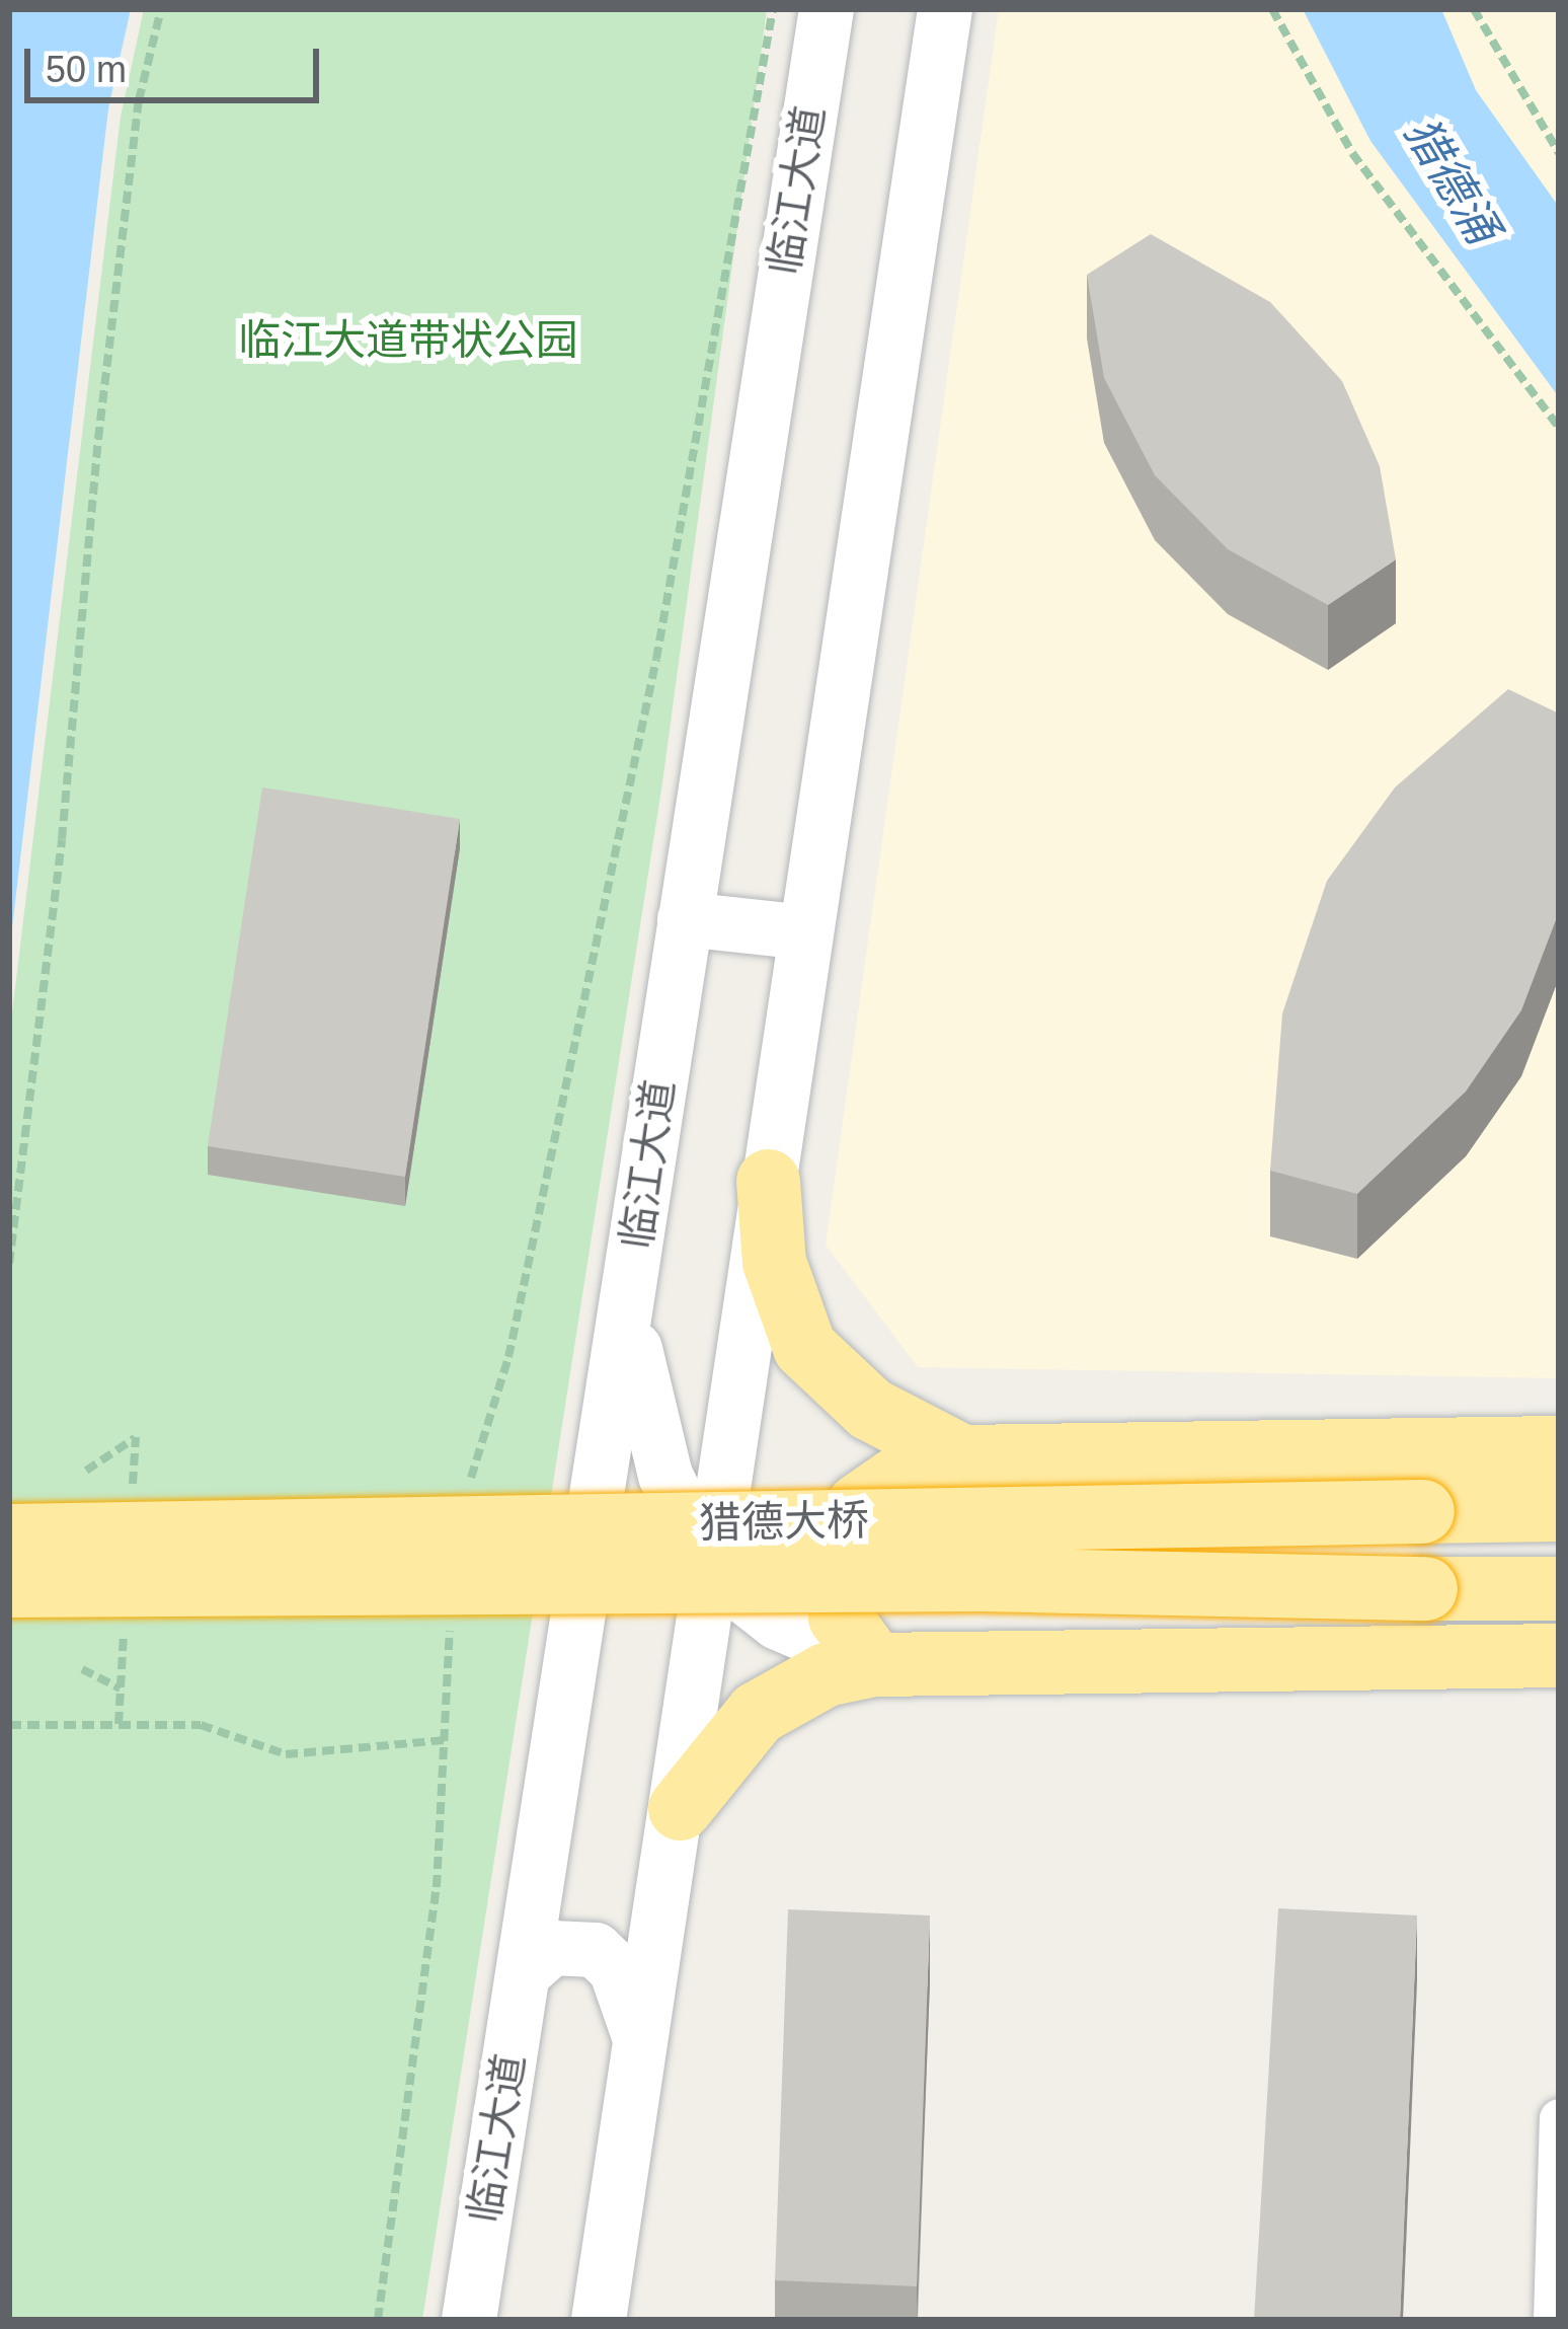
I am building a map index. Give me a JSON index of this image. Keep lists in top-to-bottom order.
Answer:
{
  "streets": {
    "highway": ["猎德大桥"],
    "main road": ["临江大道"]
  },
  "water": ["猎德涌"],
  "parks": ["临江大道带状公园"],
  "scale_bar": "50 m"
}
